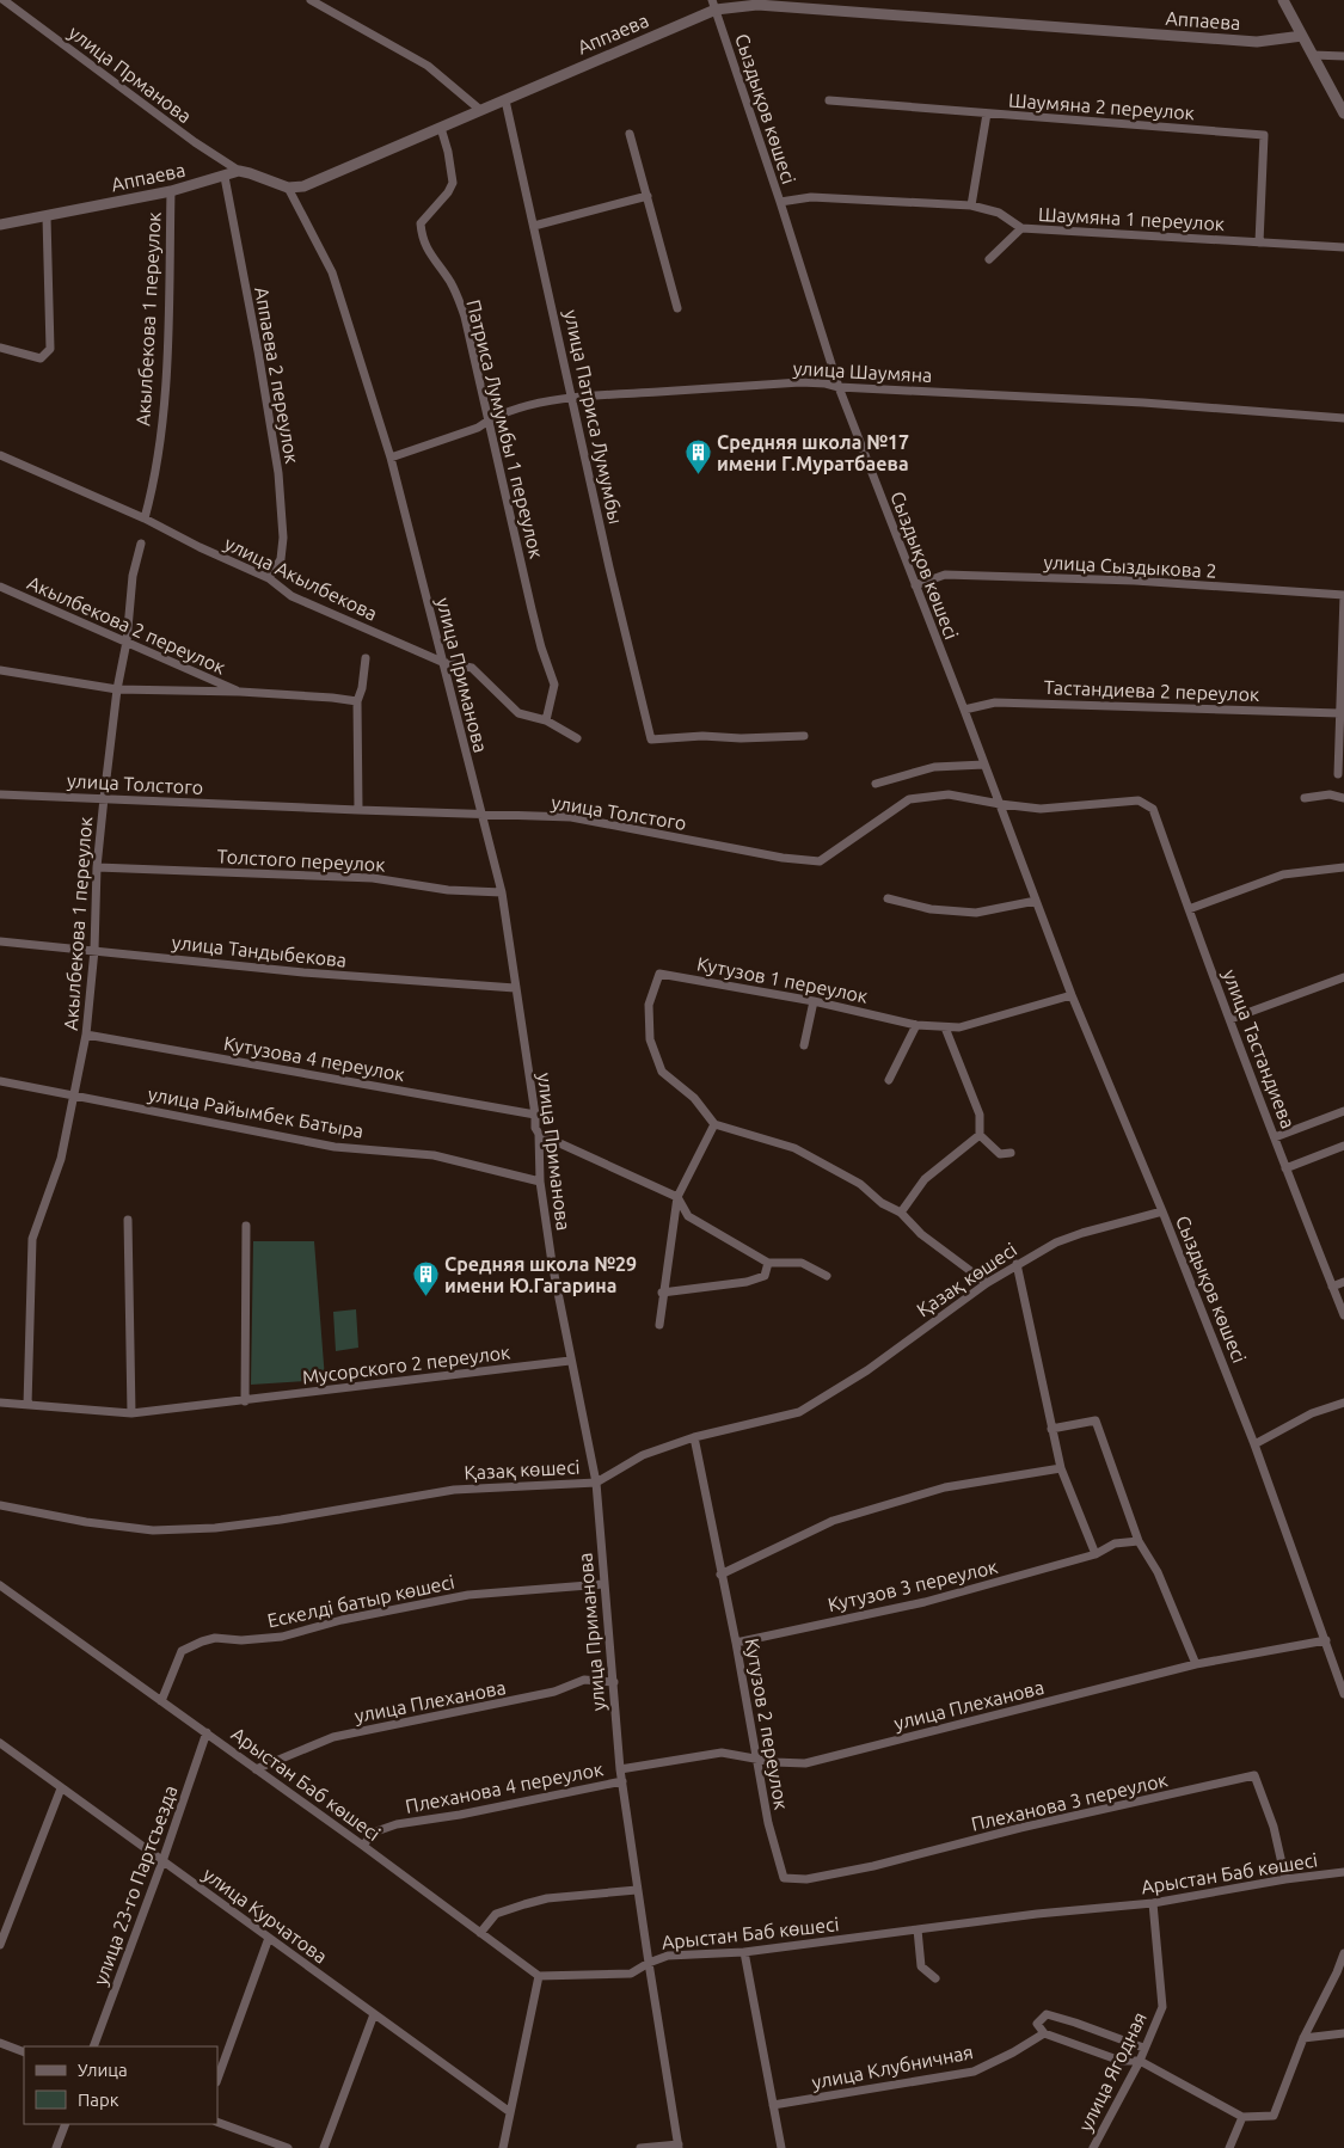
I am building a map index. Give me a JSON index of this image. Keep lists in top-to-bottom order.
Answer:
{
  "streets": {
    "street": [
      "Аппаева",
      "улица Прманова",
      "Шаумяна 2 переулок",
      "Сыздықов көшесі",
      "Шаумяна 1 переулок",
      "Акылбекова 1 переулок",
      "улица Шаумяна",
      "Аппаева 2 переулок",
      "улица Патриса Лумумбы",
      "Патриса Лумумбы 1 переулок",
      "улица Сыздыкова 2",
      "улица Акылбекова",
      "Акылбекова 2 переулок",
      "улица Приманова",
      "Тастандиева 2 переулок",
      "улица Толстого",
      "Толстого переулок",
      "улица Тандыбекова",
      "Кутузов 1 переулок",
      "улица Тастандиева",
      "Кутузова 4 переулок",
      "улица Райымбек Батыра",
      "Қазақ көшесі",
      "Мусорского 2 переулок",
      "Кутузов 3 переулок",
      "Ескелді батыр көшесі",
      "улица Плеханова",
      "Кутузов 2 переулок",
      "Арыстан Баб көшесі",
      "Плеханова 4 переулок",
      "Плеханова 3 переулок",
      "улица 23-го Партсъезда",
      "улица Курчатова",
      "улица Клубничная",
      "улица Ягодная"
    ]
  },
  "crossings": [
    ["Аппаева", "улица Прманова"],
    ["Аппаева", "Сыздықов көшесі"],
    ["Аппаева", "Акылбекова 1 переулок"],
    ["Аппаева", "Аппаева 2 переулок"],
    ["Аппаева", "улица Патриса Лумумбы"],
    ["Аппаева", "Патриса Лумумбы 1 переулок"],
    ["Аппаева", "улица Приманова"],
    ["Шаумяна 2 переулок", "Шаумяна 1 переулок"],
    ["Сыздықов көшесі", "Шаумяна 1 переулок"],
    ["Сыздықов көшесі", "улица Шаумяна"],
    ["Сыздықов көшесі", "улица Сыздыкова 2"],
    ["Сыздықов көшесі", "Тастандиева 2 переулок"],
    ["Сыздықов көшесі", "улица Толстого"],
    ["Сыздықов көшесі", "Кутузов 1 переулок"],
    ["Сыздықов көшесі", "Қазақ көшесі"],
    ["Сыздықов көшесі", "улица Плеханова"],
    ["Акылбекова 1 переулок", "улица Акылбекова"],
    ["Акылбекова 1 переулок", "Акылбекова 2 переулок"],
    ["Акылбекова 1 переулок", "улица Толстого"],
    ["Акылбекова 1 переулок", "Толстого переулок"],
    ["Акылбекова 1 переулок", "улица Тандыбекова"],
    ["Акылбекова 1 переулок", "Кутузова 4 переулок"],
    ["Акылбекова 1 переулок", "улица Райымбек Батыра"],
    ["улица Шаумяна", "улица Патриса Лумумбы"],
    ["улица Шаумяна", "Патриса Лумумбы 1 переулок"],
    ["улица Шаумяна", "улица Приманова"],
    ["Аппаева 2 переулок", "улица Акылбекова"],
    ["Патриса Лумумбы 1 переулок", "улица Акылбекова"],
    ["улица Акылбекова", "улица Приманова"],
    ["улица Приманова", "улица Толстого"],
    ["улица Приманова", "Толстого переулок"],
    ["улица Приманова", "улица Тандыбекова"],
    ["улица Приманова", "Кутузова 4 переулок"],
    ["улица Приманова", "улица Райымбек Батыра"],
    ["улица Приманова", "Қазақ көшесі"],
    ["улица Приманова", "Мусорского 2 переулок"],
    ["улица Приманова", "Ескелді батыр көшесі"],
    ["улица Приманова", "улица Плеханова"],
    ["улица Приманова", "Арыстан Баб көшесі"],
    ["улица Приманова", "Плеханова 4 переулок"],
    ["улица Толстого", "улица Тастандиева"],
    ["Қазақ көшесі", "Кутузов 2 переулок"],
    ["Кутузов 3 переулок", "Кутузов 2 переулок"],
    ["Ескелді батыр көшесі", "Арыстан Баб көшесі"],
    ["улица Плеханова", "Кутузов 2 переулок"],
    ["улица Плеханова", "Арыстан Баб көшесі"],
    ["Кутузов 2 переулок", "Плеханова 3 переулок"],
    ["Арыстан Баб көшесі", "Плеханова 4 переулок"],
    ["Арыстан Баб көшесі", "Плеханова 3 переулок"],
    ["Арыстан Баб көшесі", "улица 23-го Партсъезда"],
    ["Арыстан Баб көшесі", "улица Ягодная"],
    ["улица 23-го Партсъезда", "улица Курчатова"]
  ],
  "places": {
    "building": ["Средняя школа №17 имени Г.Муратбаева", "Средняя школа №29 имени Ю.Гагарина"]
  },
  "legend": ["Улица", "Парк"]
}
